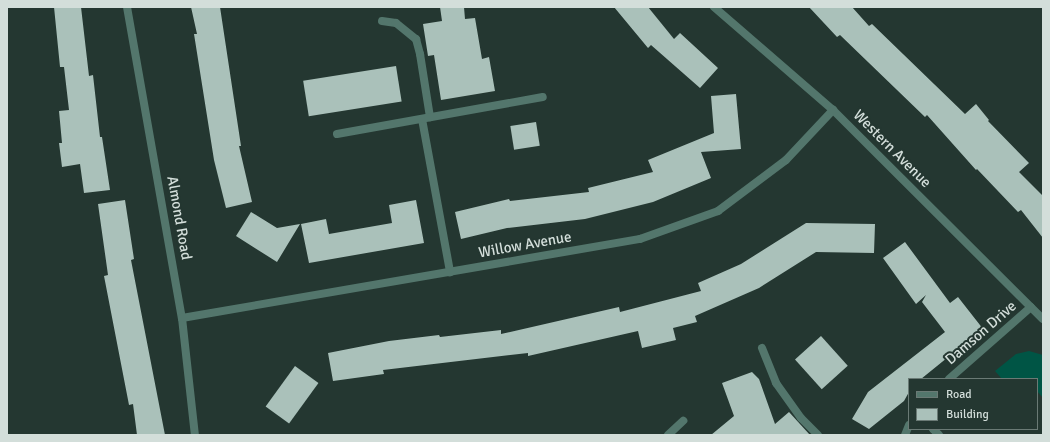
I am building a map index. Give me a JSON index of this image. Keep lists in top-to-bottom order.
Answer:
{
  "streets": {
    "street": [
      "Western Avenue",
      "Almond Road",
      "Willow Avenue",
      "Damson Drive"
    ]
  },
  "crossings": [
    ["Western Avenue", "Willow Avenue"],
    ["Western Avenue", "Damson Drive"],
    ["Almond Road", "Willow Avenue"]
  ],
  "legend": ["Road", "Building"]
}
